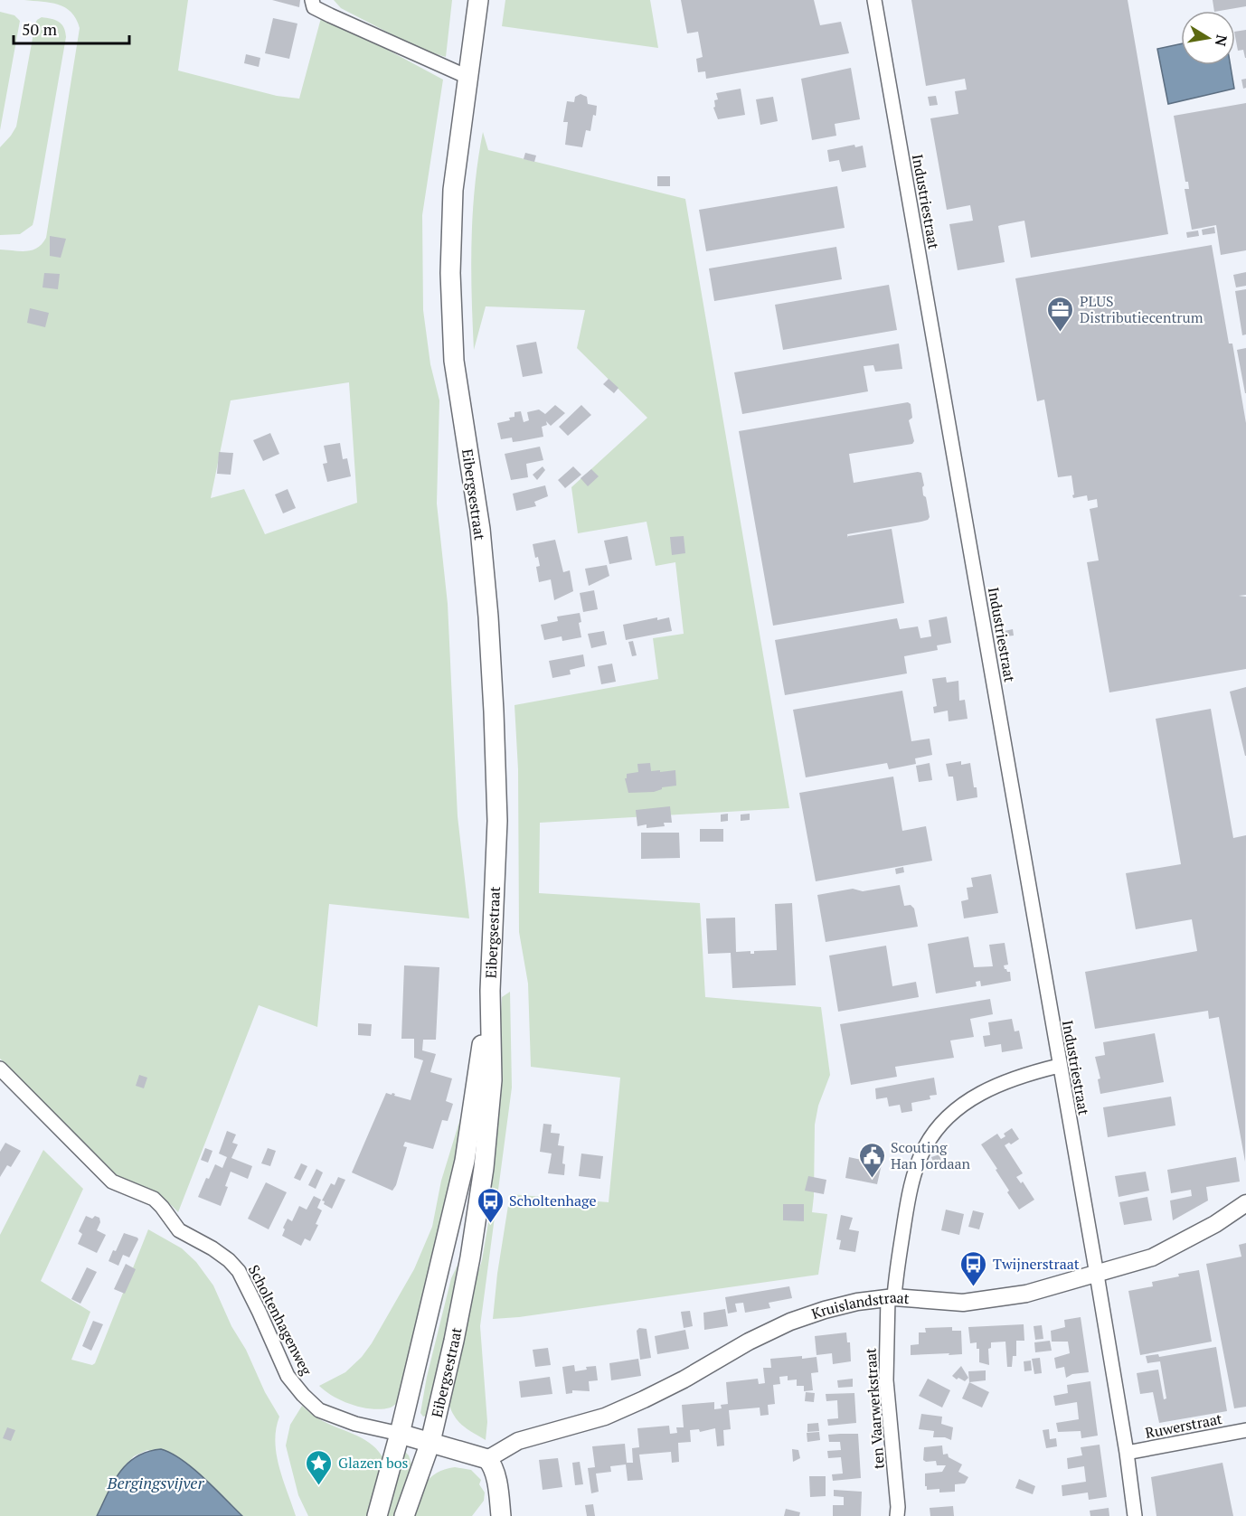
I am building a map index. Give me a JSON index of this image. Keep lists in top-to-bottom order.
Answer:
{
  "streets": {
    "main road": ["Eibergsestraat"],
    "street": [
      "Industriestraat",
      "Kruislandstraat",
      "Scholtenhagenweg",
      "ten Vaarwerkstraat",
      "Ruwerstraat"
    ]
  },
  "crossings": [
    ["Industriestraat", "Kruislandstraat"],
    ["Industriestraat", "ten Vaarwerkstraat"],
    ["Eibergsestraat", "Scholtenhagenweg"],
    ["Kruislandstraat", "ten Vaarwerkstraat"]
  ],
  "water": ["Bergingsvijver"],
  "places": {
    "office": ["PLUS Distributiecentrum"],
    "public building": ["Scouting Han Jordaan"],
    "bus stop": ["Scholtenhage", "Twijnerstraat"],
    "place": ["Glazen bos"]
  },
  "scale_bar": "50 m",
  "north": "right"
}
